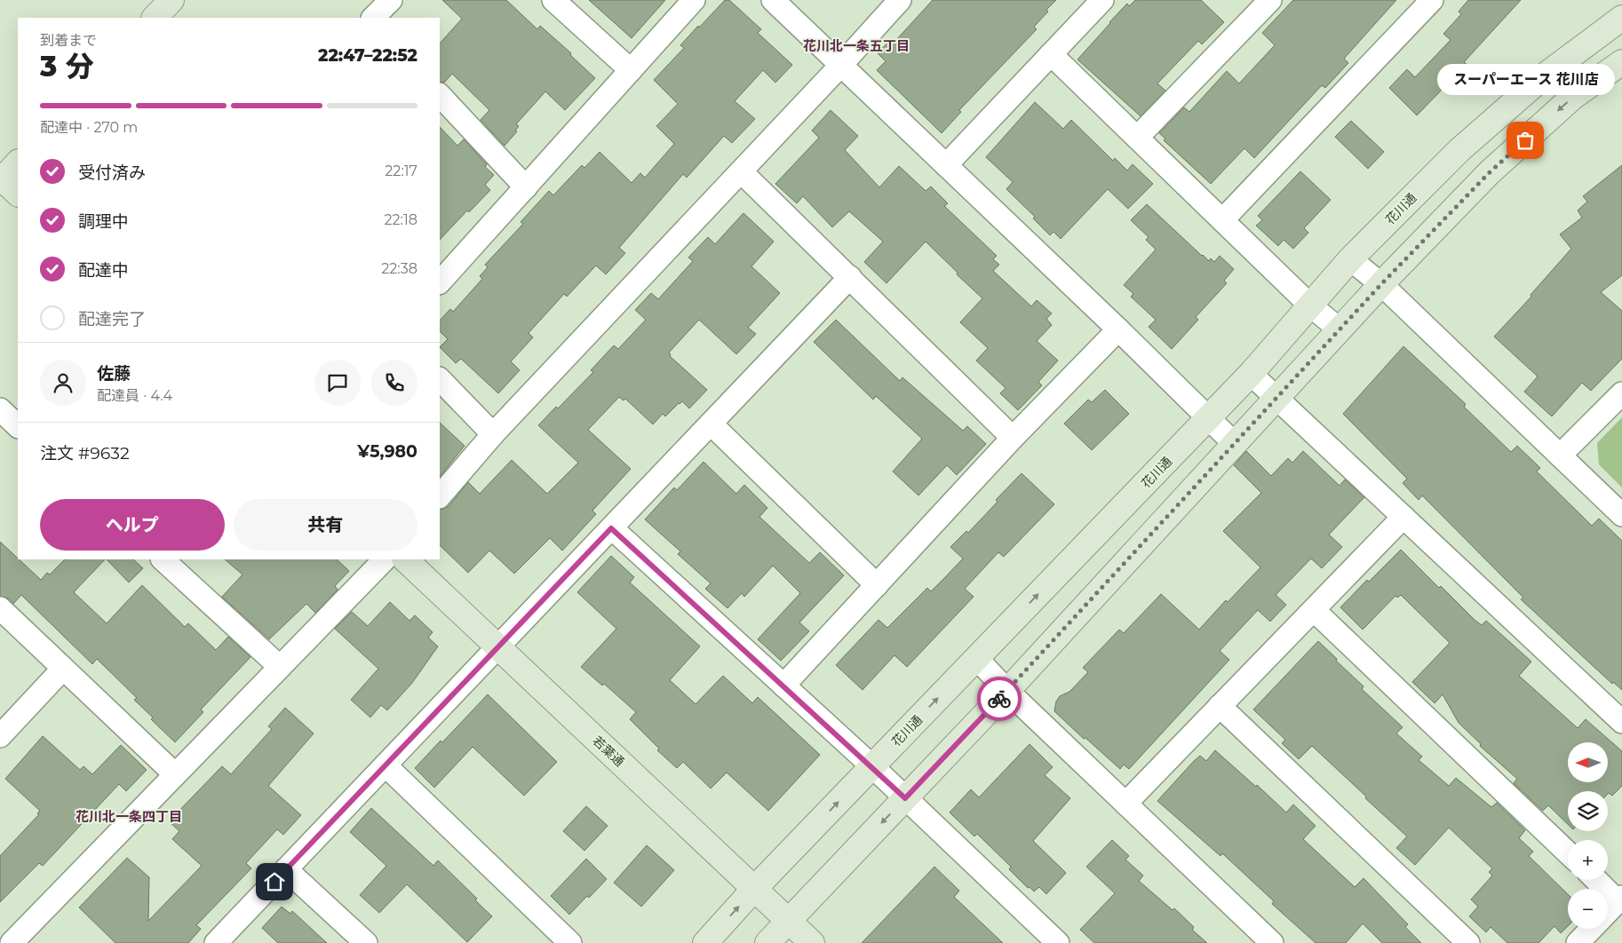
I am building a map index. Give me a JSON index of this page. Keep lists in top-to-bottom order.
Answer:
{
  "streets": {
    "street": ["花川通", "若葉通"]
  },
  "crossings": [
    ["花川通", "若葉通"]
  ],
  "districts": ["花川北一条五丁目", "花川北一条四丁目"],
  "places": ["スーパーエース 花川店"],
  "north": "left",
  "page": {
    "heading": ["3 分", "到着まで", "22:47–22:52"],
    "panel": [
      "佐藤",
      "配達員 · 4.4",
      "注文 #9632",
      "¥5,980"
    ],
    "bubble": "スーパーエース 花川店",
    "bar": "配達中 · 270 m",
    "list": [
      ["受付済み", "22:17"],
      ["調理中", "22:18"],
      ["配達中", "22:38"],
      "配達完了"
    ],
    "buttons": ["ヘルプ", "共有"],
    "map_buttons": ["+", "−"]
  }
}
